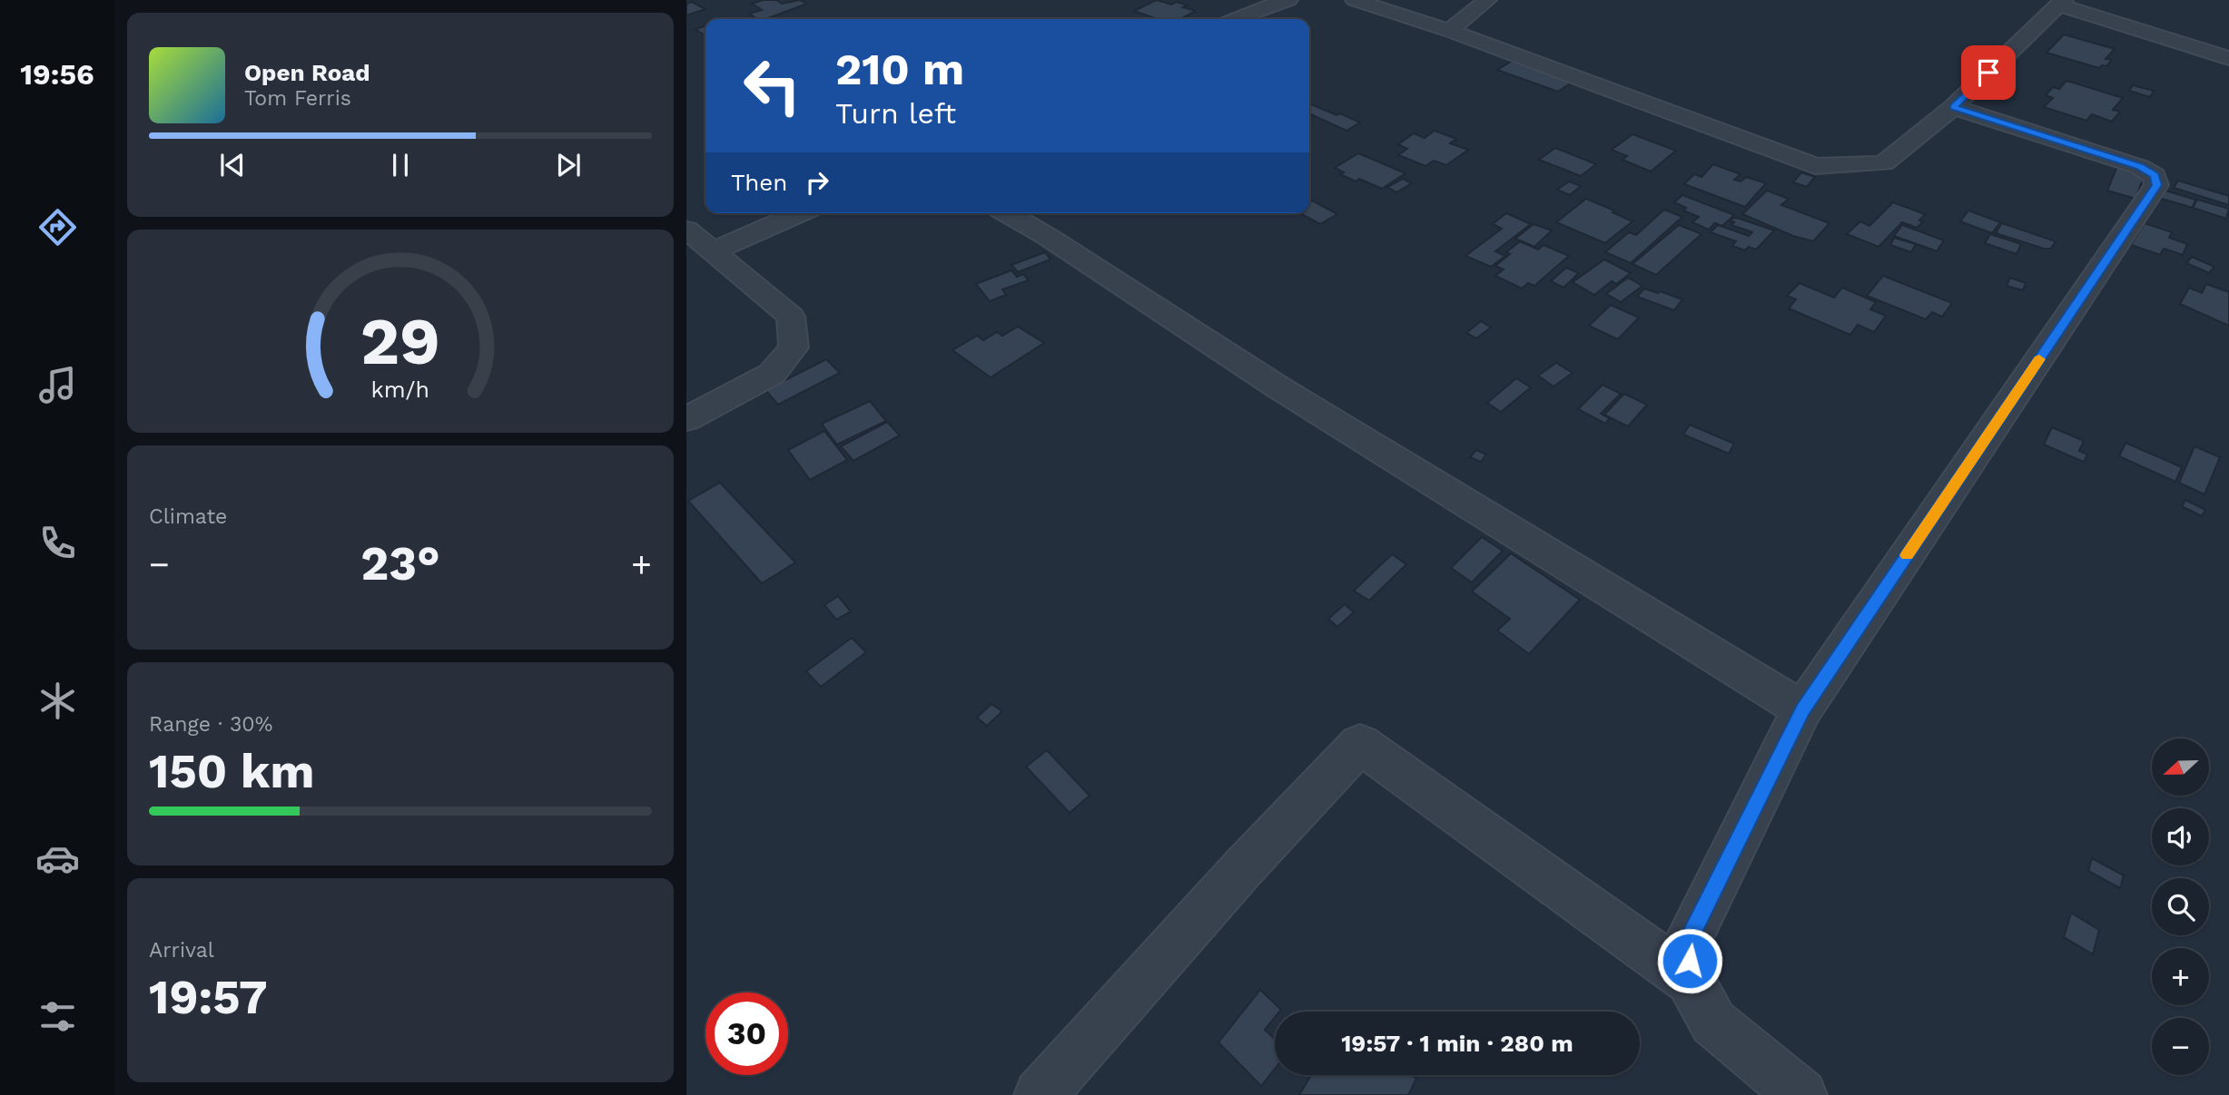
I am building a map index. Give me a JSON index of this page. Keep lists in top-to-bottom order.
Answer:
{
  "north": "left",
  "page": {
    "tabs": "19:56",
    "turn": ["210 m", "Turn left"],
    "song": ["Open Road", "Tom Ferris"],
    "then": "Then",
    "tile": [
      "Climate",
      ["Range · 30%", "150 km"],
      ["Arrival", "19:57"]
    ],
    "heat": ["−", "23°", "+"],
    "map_buttons": ["+", "−"],
    "limit": "30",
    "trip": "19:57 · 1 min · 280 m",
    "gauge": ["29", "km/h"]
  }
}
